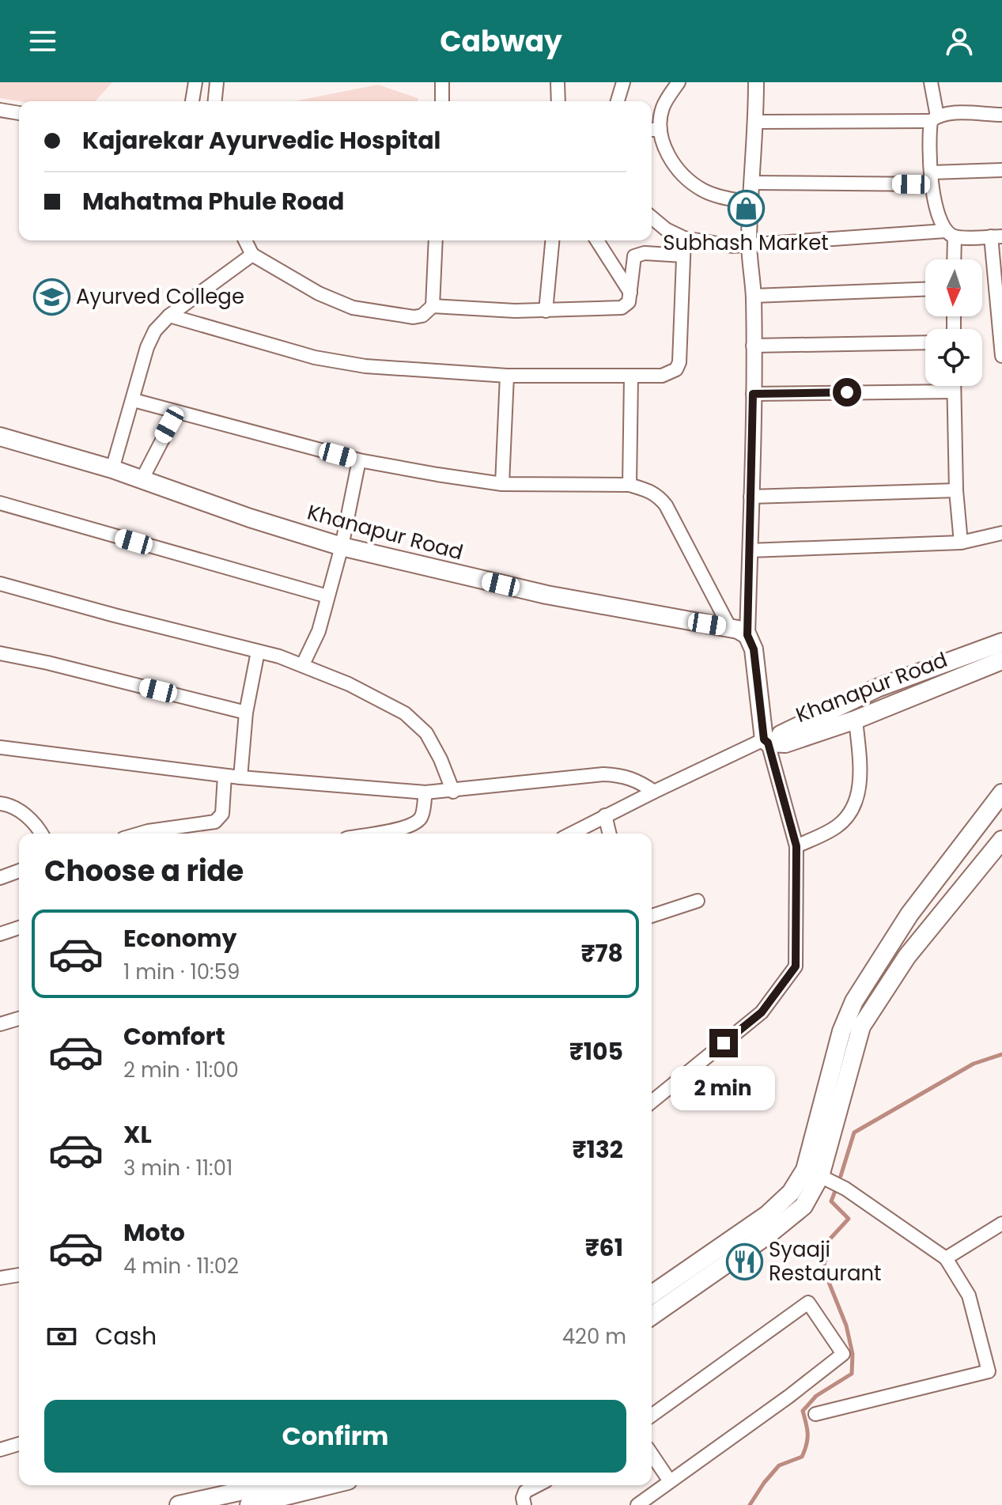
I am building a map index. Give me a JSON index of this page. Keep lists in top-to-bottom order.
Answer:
{
  "streets": {
    "main road": ["Khanapur Road"]
  },
  "places": {
    "shop": ["Subhash Market"],
    "school or university": ["Ayurved College"],
    "restaurant": ["Syaaji Restaurant"]
  },
  "north": "bottom",
  "page": {
    "header": "Cabway",
    "banner": ["Kajarekar Ayurvedic Hospital", "Mahatma Phule Road"],
    "heading": "Choose a ride",
    "list": [
      {
        "name": "Economy",
        "note": "1 min · 10:59",
        "value": "₹78"
      },
      {
        "name": "Comfort",
        "note": "2 min · 11:00",
        "value": "₹105"
      },
      {
        "name": "XL",
        "note": "3 min · 11:01",
        "value": "₹132"
      },
      {
        "name": "Moto",
        "note": "4 min · 11:02",
        "value": "₹61"
      }
    ],
    "bubble": "2 min",
    "pay": ["Cash", "420 m"],
    "buttons": "Confirm"
  }
}
